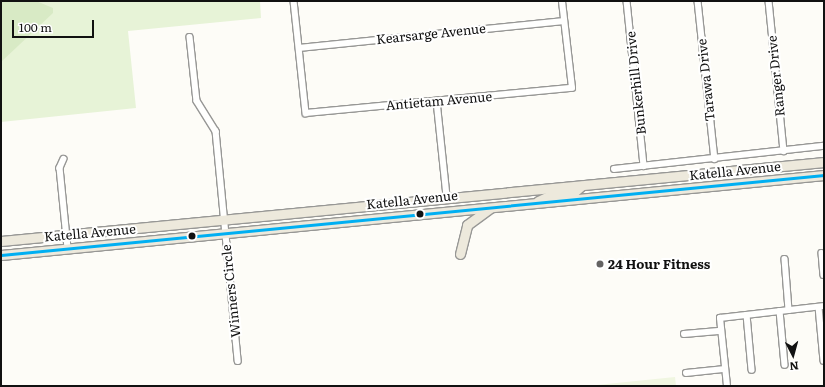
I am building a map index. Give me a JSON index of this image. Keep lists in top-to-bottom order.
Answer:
{
  "streets": {
    "main road": ["Katella Avenue"],
    "street": [
      "Kearsarge Avenue",
      "Ranger Drive",
      "Tarawa Drive",
      "Bunkerhill Drive",
      "Antietam Avenue",
      "Winners Circle"
    ]
  },
  "crossings": [
    ["Kearsarge Avenue", "Antietam Avenue"],
    ["Katella Avenue", "Winners Circle"]
  ],
  "places": ["24 Hour Fitness"],
  "scale_bar": "100 m",
  "north": "bottom"
}
